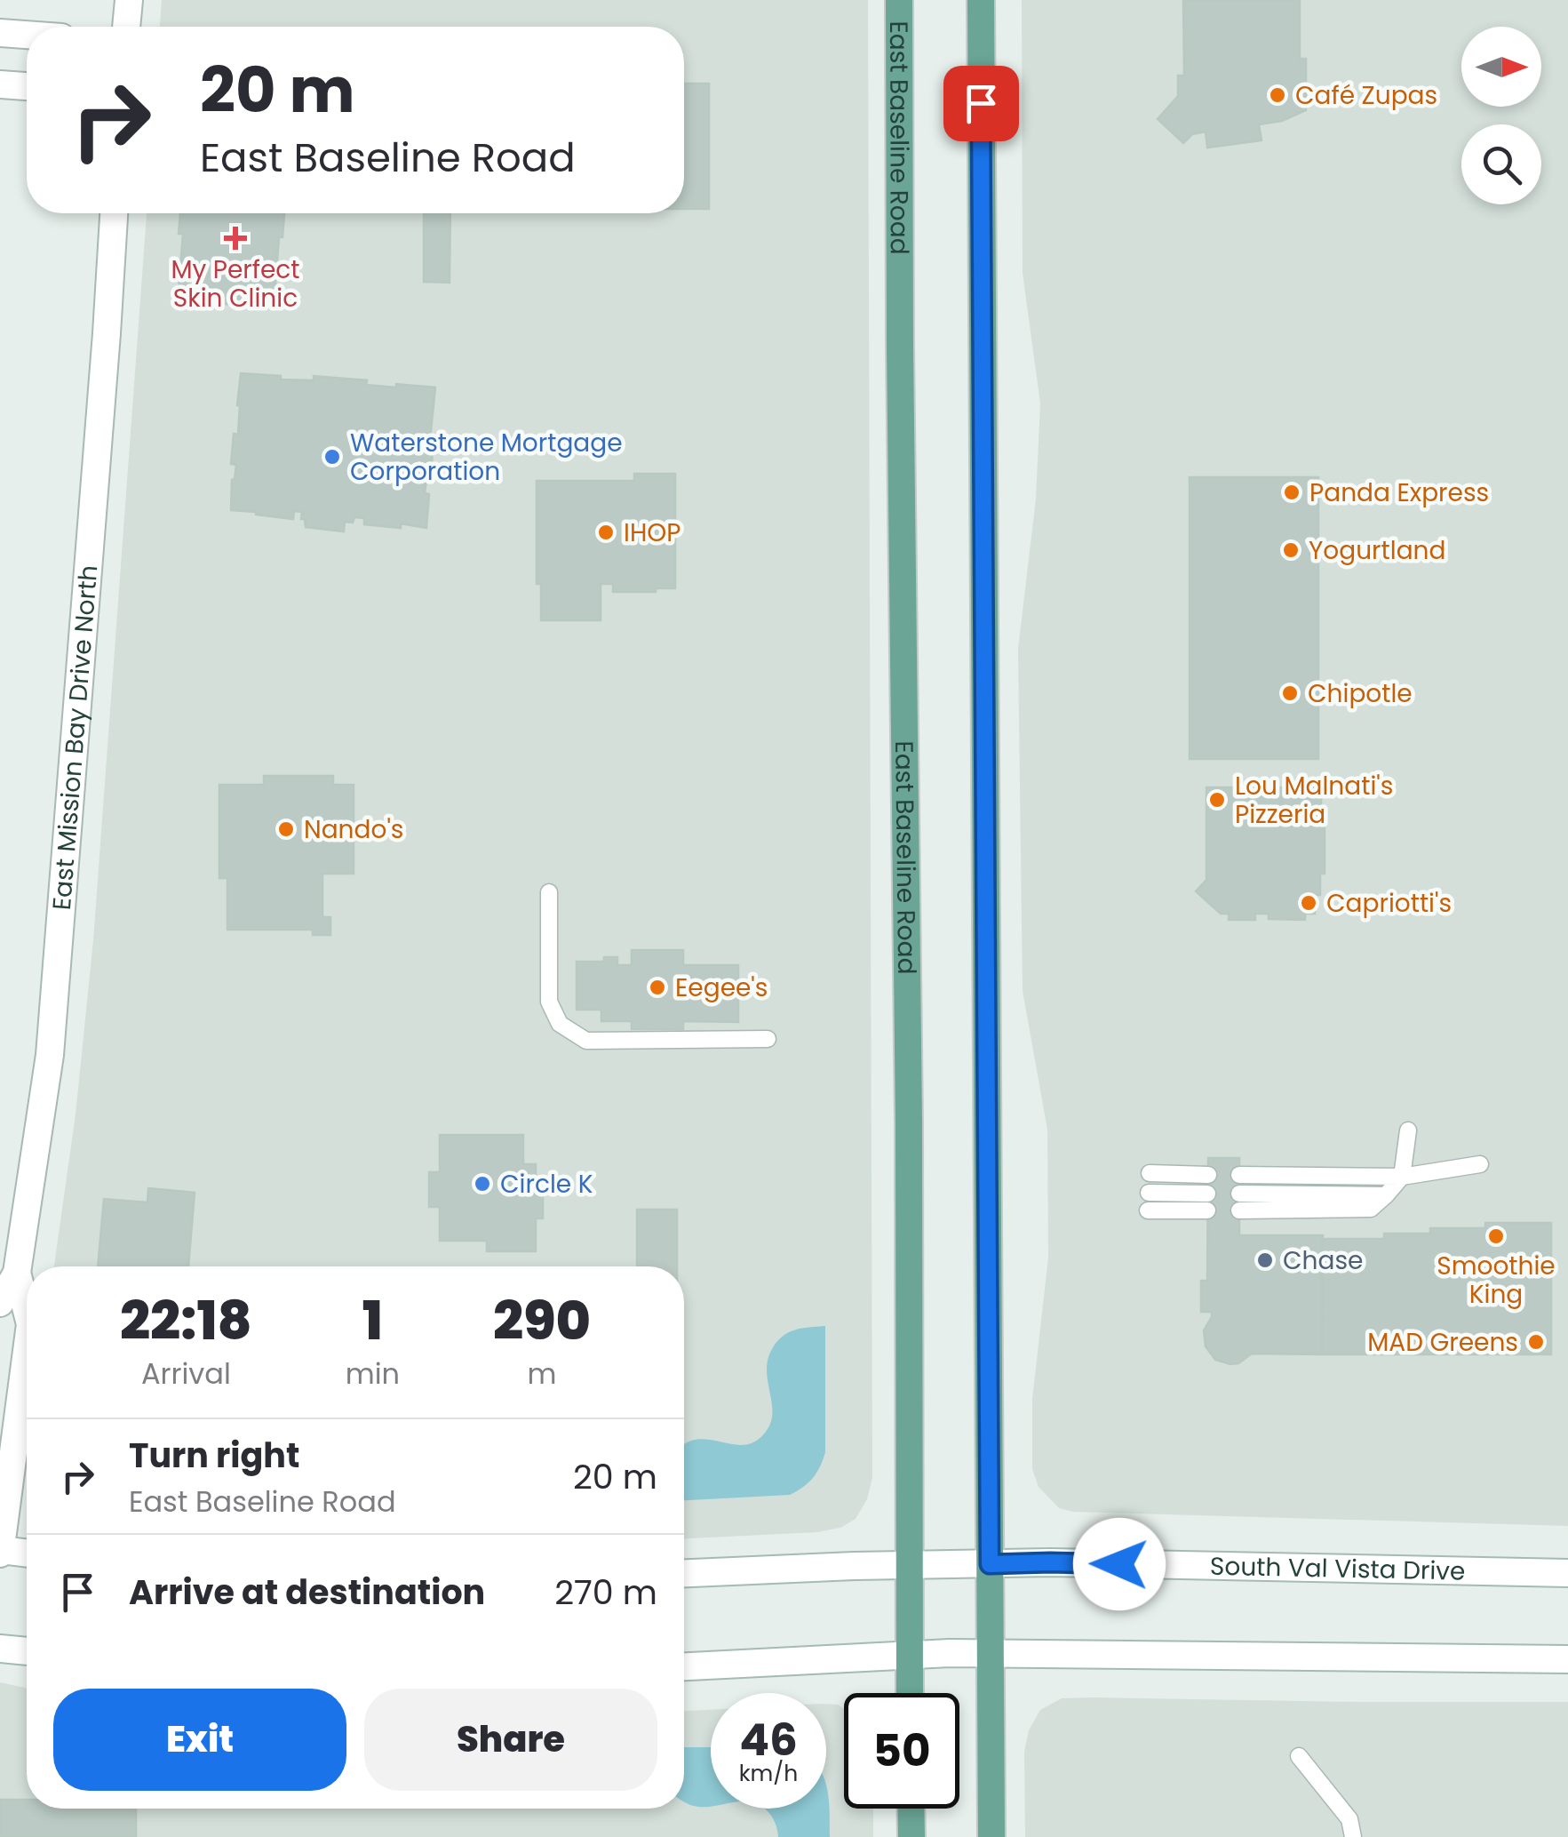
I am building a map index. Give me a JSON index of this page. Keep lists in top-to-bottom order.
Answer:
{
  "streets": {
    "main road": ["East Baseline Road", "East Mission Bay Drive North", "South Val Vista Drive"]
  },
  "crossings": [
    ["East Baseline Road", "South Val Vista Drive"]
  ],
  "places": {
    "other": [
      "Café Zupas",
      "Waterstone Mortgage Corporation",
      "Panda Express",
      "IHOP",
      "Yogurtland",
      "Chipotle",
      "Lou Malnati's Pizzeria",
      "Nando's",
      "Capriotti's",
      "Eegee's",
      "Circle K",
      "Smoothie King",
      "Chase",
      "MAD Greens"
    ],
    "health": ["My Perfect Skin Clinic"]
  },
  "north": "right",
  "page": {
    "turn": ["20 m", "East Baseline Road"],
    "eta": [
      "22:18",
      "Arrival",
      "1",
      "min",
      "290",
      "m"
    ],
    "list": [
      {
        "name": "Turn right",
        "note": "East Baseline Road",
        "value": "20 m"
      },
      {
        "name": "Arrive at destination",
        "value": "270 m"
      }
    ],
    "buttons": ["Exit", "Share"],
    "speed": "46 km/h",
    "limit": "50"
  }
}
